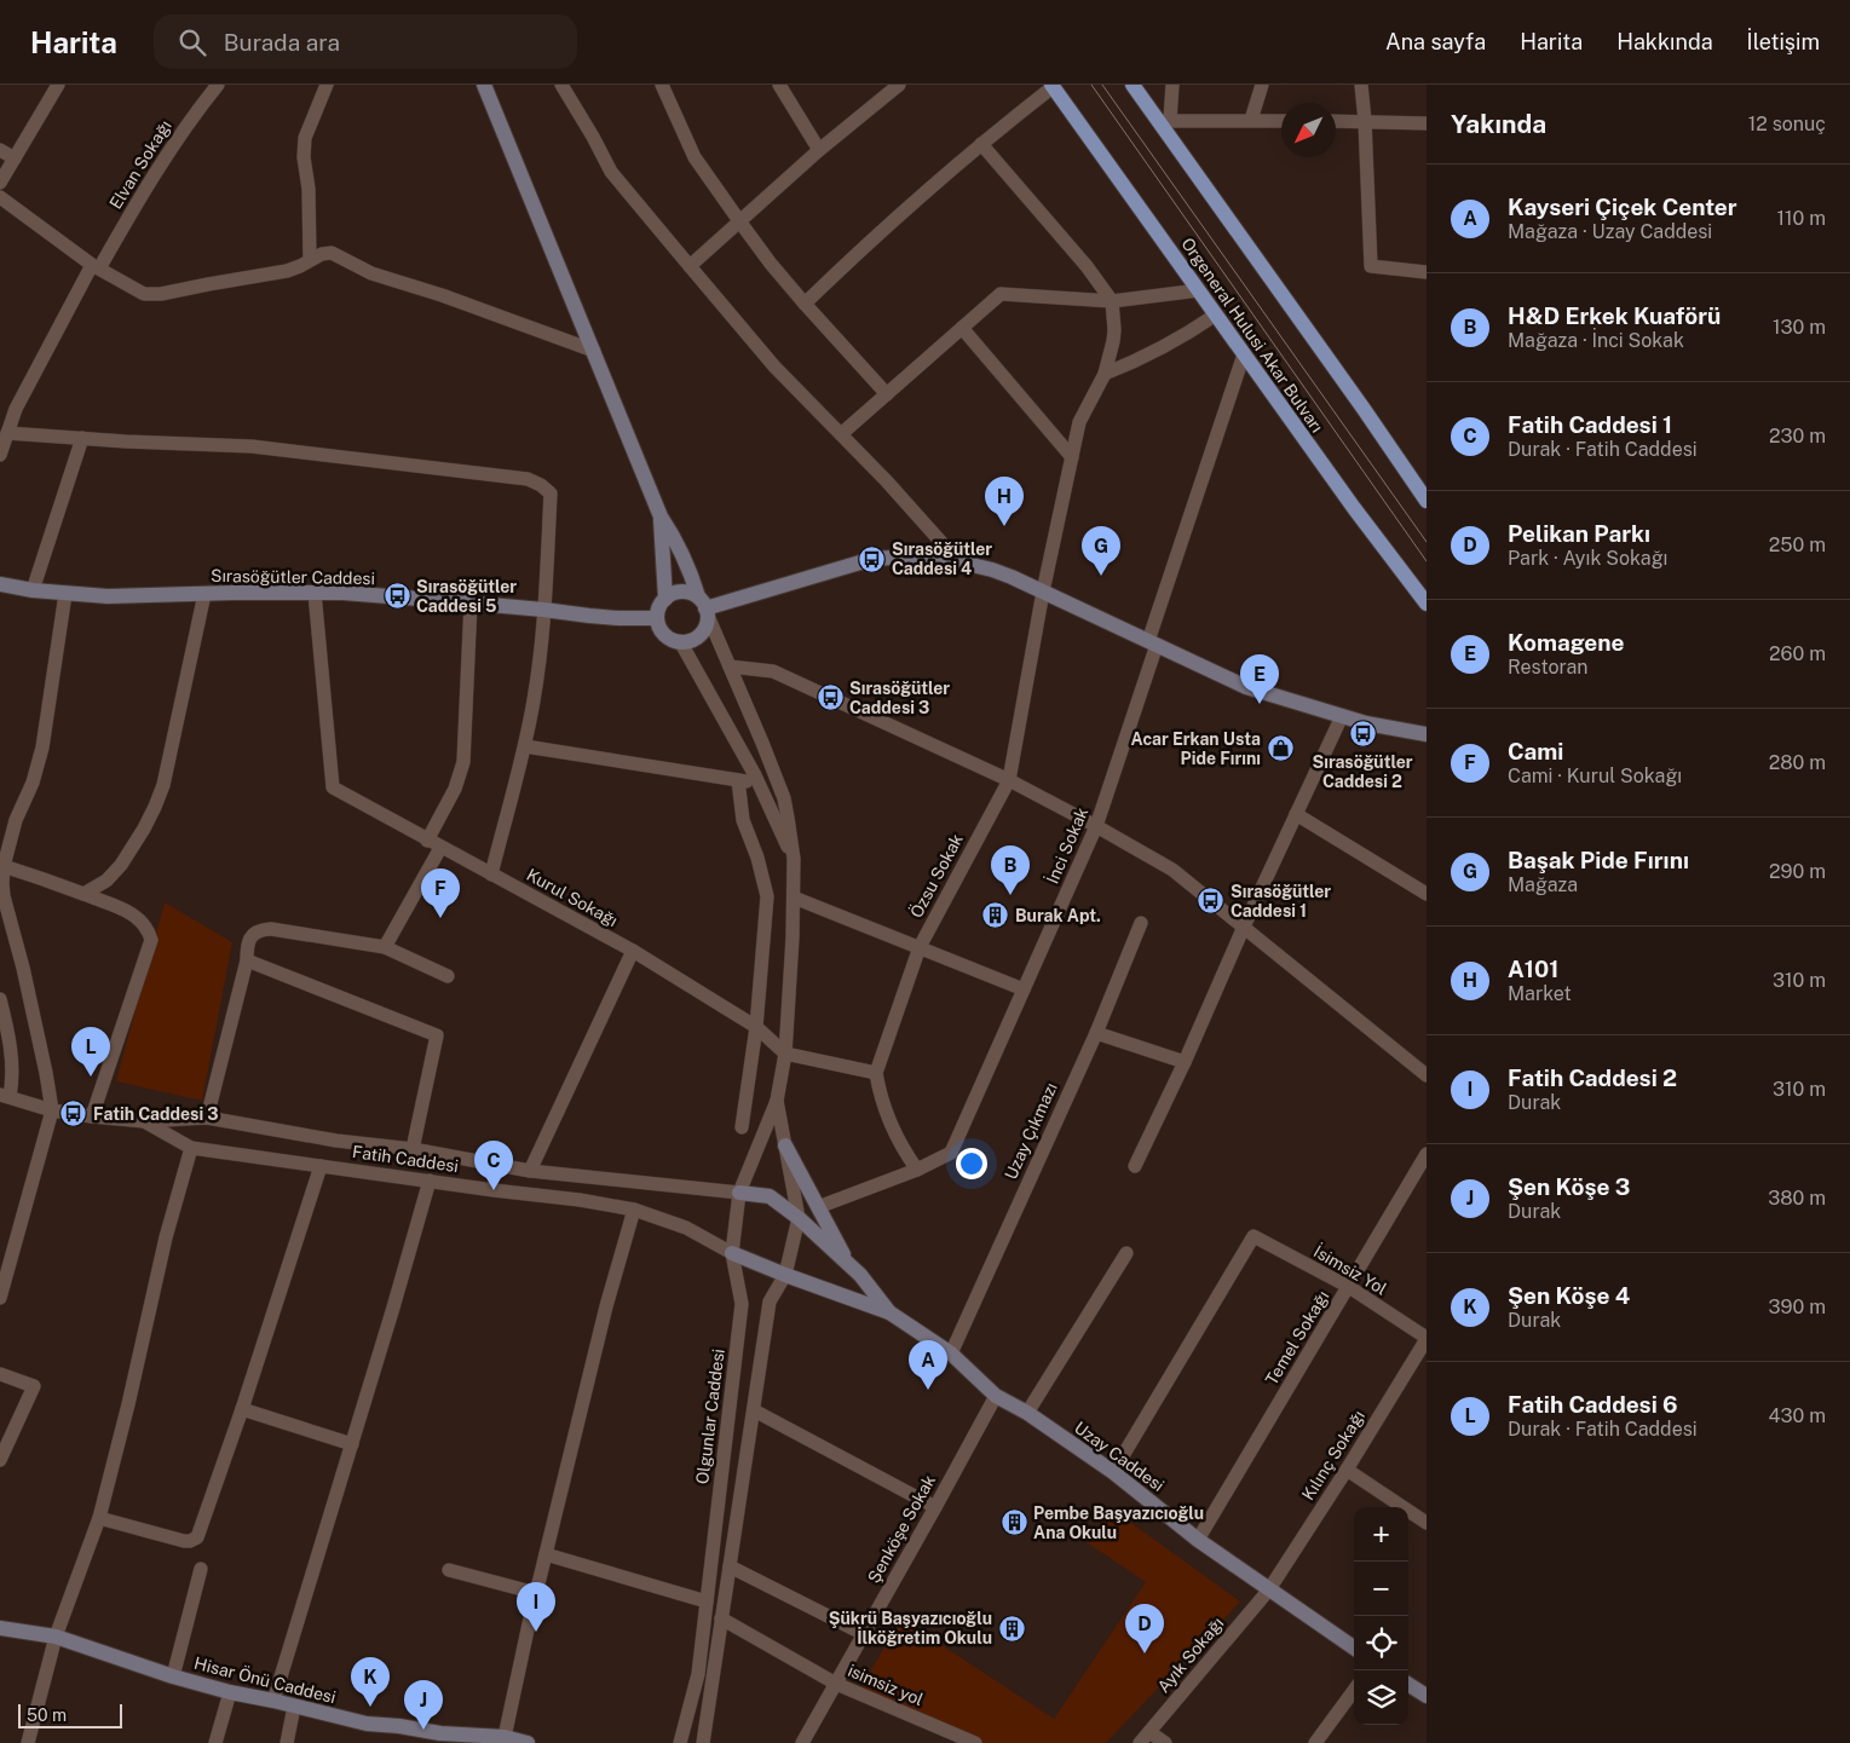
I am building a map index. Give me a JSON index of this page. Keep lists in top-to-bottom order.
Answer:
{
  "streets": {
    "main road": ["Orgeneral Hulusi Akar Bulvarı"],
    "street": [
      "Elvan Sokağı",
      "Sırasöğütler Caddesi",
      "İnci Sokak",
      "Özsu Sokak",
      "Kurul Sokağı",
      "Uzay Çıkmazı",
      "Fatih Caddesi",
      "İsimsiz Yol",
      "Temel Sokağı",
      "Olgunlar Caddesi",
      "Kılınç Sokağı",
      "Uzay Caddesi",
      "Şenköşe Sokak",
      "Ayık Sokağı",
      "Hisar Önü Caddesi",
      "isimsiz yol"
    ]
  },
  "crossings": [
    ["Orgeneral Hulusi Akar Bulvarı", "İnci Sokak"],
    ["Sırasöğütler Caddesi", "Kurul Sokağı"],
    ["Sırasöğütler Caddesi", "Olgunlar Caddesi"],
    ["Kurul Sokağı", "Olgunlar Caddesi"],
    ["Uzay Çıkmazı", "Uzay Caddesi"],
    ["Fatih Caddesi", "Olgunlar Caddesi"],
    ["Fatih Caddesi", "Uzay Caddesi"],
    ["İsimsiz Yol", "Temel Sokağı"],
    ["İsimsiz Yol", "Kılınç Sokağı"],
    ["İsimsiz Yol", "Uzay Caddesi"],
    ["Temel Sokağı", "Uzay Caddesi"],
    ["Olgunlar Caddesi", "Uzay Caddesi"],
    ["Olgunlar Caddesi", "isimsiz yol"],
    ["Kılınç Sokağı", "Uzay Caddesi"],
    ["Kılınç Sokağı", "Ayık Sokağı"],
    ["Uzay Caddesi", "Şenköşe Sokak"],
    ["Uzay Caddesi", "Ayık Sokağı"],
    ["Şenköşe Sokak", "isimsiz yol"]
  ],
  "places": {
    "bus stop": [
      "Sırasöğütler Caddesi 4",
      "Sırasöğütler Caddesi 5",
      "Sırasöğütler Caddesi 3",
      "Sırasöğütler Caddesi 2",
      "Sırasöğütler Caddesi 1",
      "Fatih Caddesi 3"
    ],
    "shop": ["Acar Erkan Usta Pide Fırını"],
    "building": ["Burak Apt.", "Pembe Başyazıcıoğlu Ana Okulu", "Şükrü Başyazıcıoğlu İlköğretim Okulu"]
  },
  "scale_bar": "50 m",
  "north": "bottom left",
  "page": {
    "header": "Harita",
    "search": "Burada ara",
    "nav": [
      "Ana sayfa",
      "Harita",
      "Hakkında",
      "İletişim"
    ],
    "heading": ["Yakında", "12 sonuç"],
    "list": [
      {
        "mark": "A",
        "name": "Kayseri Çiçek Center",
        "note": "Mağaza · Uzay Caddesi",
        "value": "110 m"
      },
      {
        "mark": "B",
        "name": "H&D Erkek Kuaförü",
        "note": "Mağaza · İnci Sokak",
        "value": "130 m"
      },
      {
        "mark": "C",
        "name": "Fatih Caddesi 1",
        "note": "Durak · Fatih Caddesi",
        "value": "230 m"
      },
      {
        "mark": "D",
        "name": "Pelikan Parkı",
        "note": "Park · Ayık Sokağı",
        "value": "250 m"
      },
      {
        "mark": "E",
        "name": "Komagene",
        "note": "Restoran",
        "value": "260 m"
      },
      {
        "mark": "F",
        "name": "Cami",
        "note": "Cami · Kurul Sokağı",
        "value": "280 m"
      },
      {
        "mark": "G",
        "name": "Başak Pide Fırını",
        "note": "Mağaza",
        "value": "290 m"
      },
      {
        "mark": "H",
        "name": "A101",
        "note": "Market",
        "value": "310 m"
      },
      {
        "mark": "I",
        "name": "Fatih Caddesi 2",
        "note": "Durak",
        "value": "310 m"
      },
      {
        "mark": "J",
        "name": "Şen Köşe 3",
        "note": "Durak",
        "value": "380 m"
      },
      {
        "mark": "K",
        "name": "Şen Köşe 4",
        "note": "Durak",
        "value": "390 m"
      },
      {
        "mark": "L",
        "name": "Fatih Caddesi 6",
        "note": "Durak · Fatih Caddesi",
        "value": "430 m"
      }
    ],
    "pins": [
      "H",
      "G",
      "E",
      "B",
      "F",
      "L",
      "C",
      "A",
      "I",
      "D",
      "K",
      "J"
    ],
    "map_buttons": ["+", "−"],
    "scale": "50 m"
  }
}
